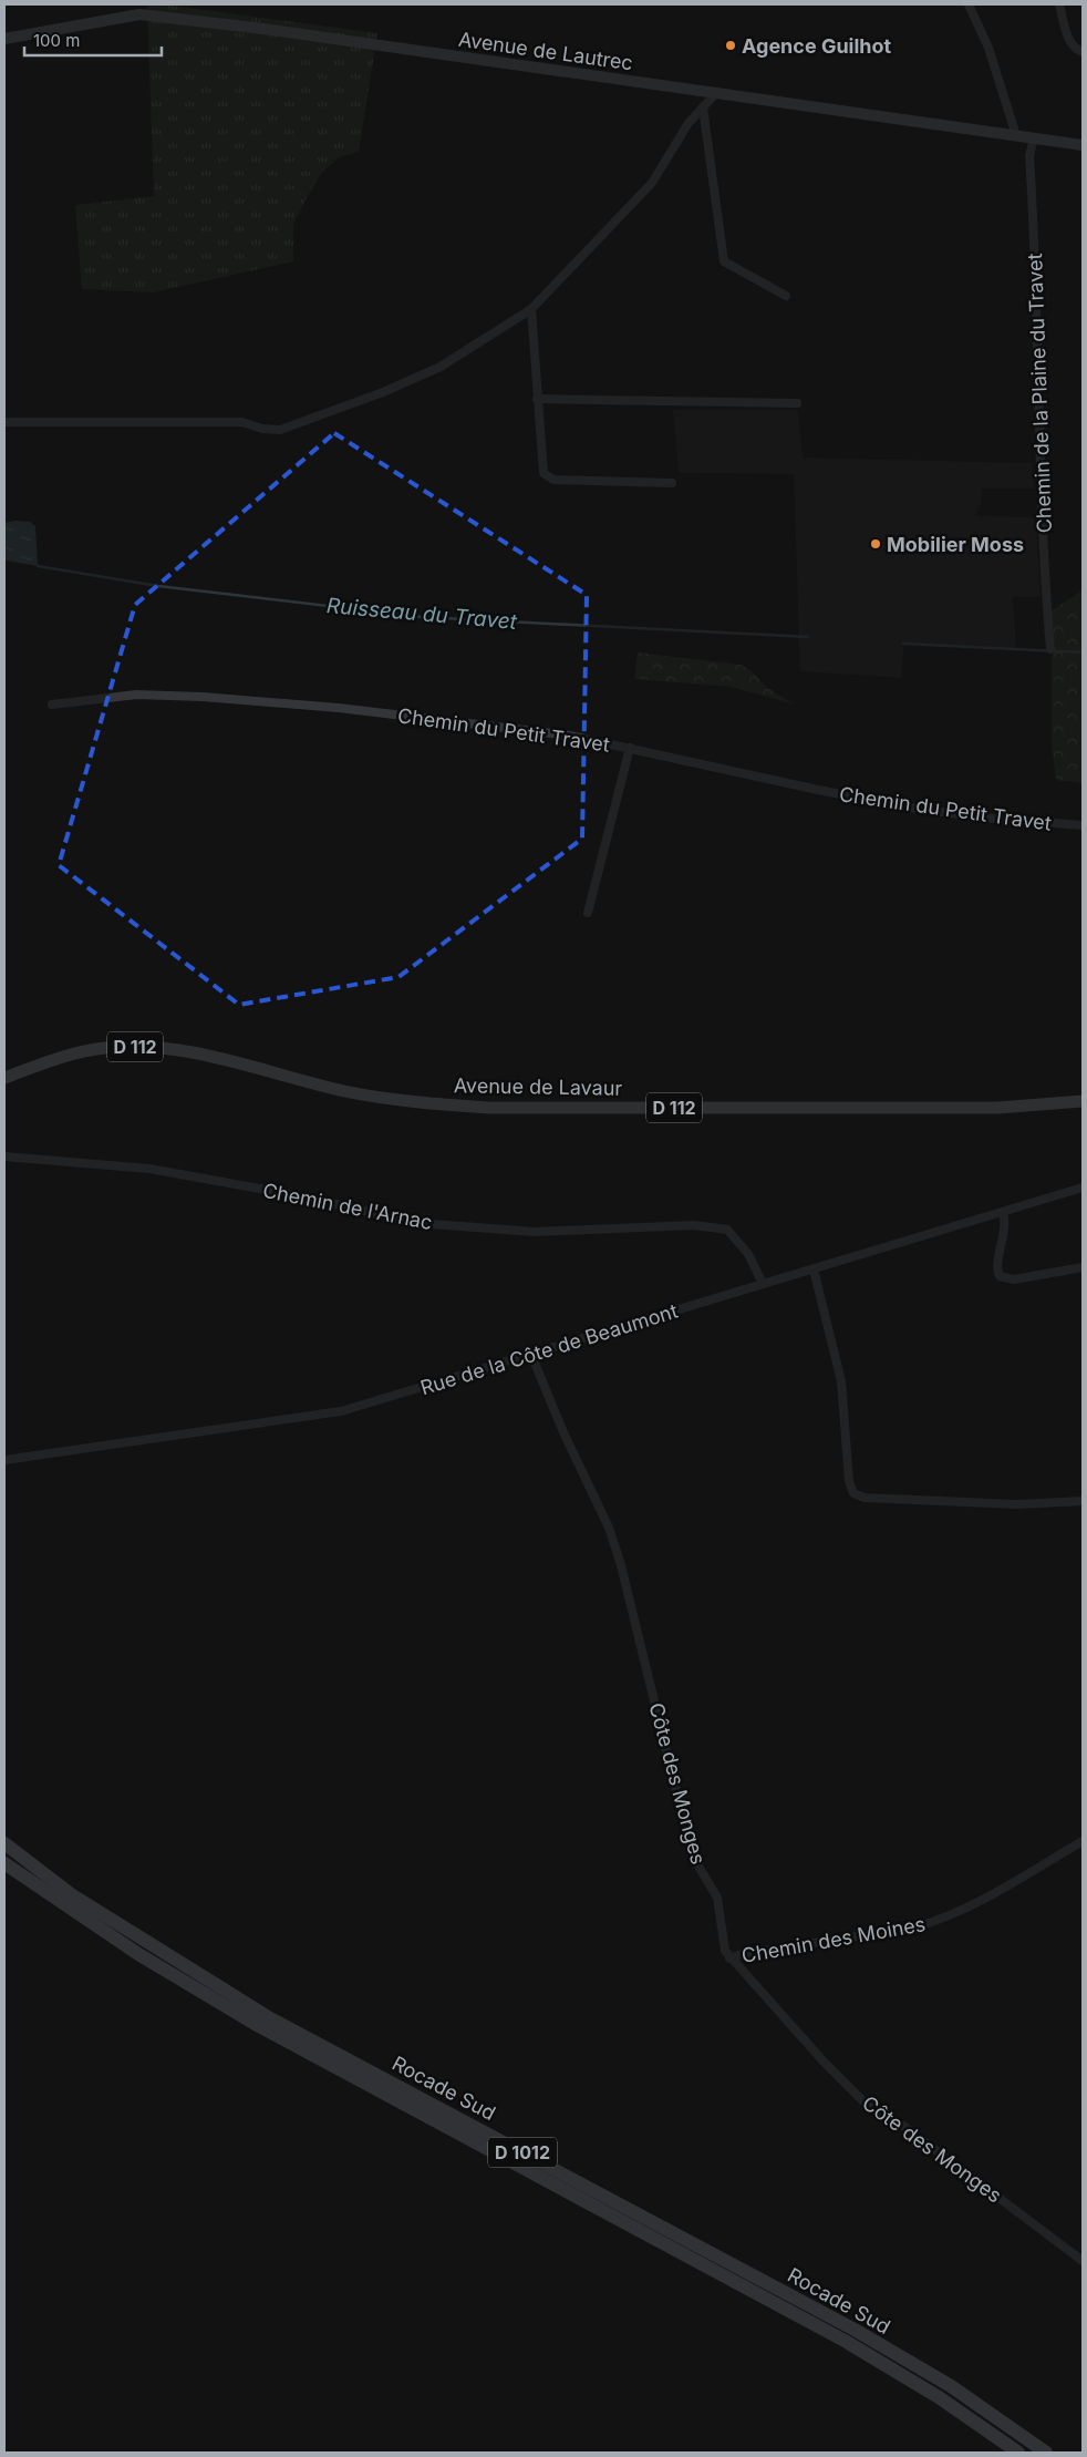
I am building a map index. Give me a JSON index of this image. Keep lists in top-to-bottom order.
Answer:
{
  "streets": {
    "highway": ["Rocade Sud", "D 1012"],
    "main road": ["Avenue de Lautrec", "D 112", "Avenue de Lavaur"],
    "street": [
      "Chemin de la Plaine du Travet",
      "Chemin du Petit Travet",
      "Chemin de l'Arnac",
      "Rue de la Côte de Beaumont",
      "Côte des Monges",
      "Chemin des Moines"
    ]
  },
  "crossings": [
    ["Avenue de Lautrec", "Chemin de la Plaine du Travet"],
    ["Chemin de l'Arnac", "Rue de la Côte de Beaumont"],
    ["Rue de la Côte de Beaumont", "Côte des Monges"],
    ["Côte des Monges", "Chemin des Moines"]
  ],
  "water": ["Ruisseau du Travet"],
  "places": ["Agence Guilhot", "Mobilier Moss"],
  "scale_bar": "100 m"
}
